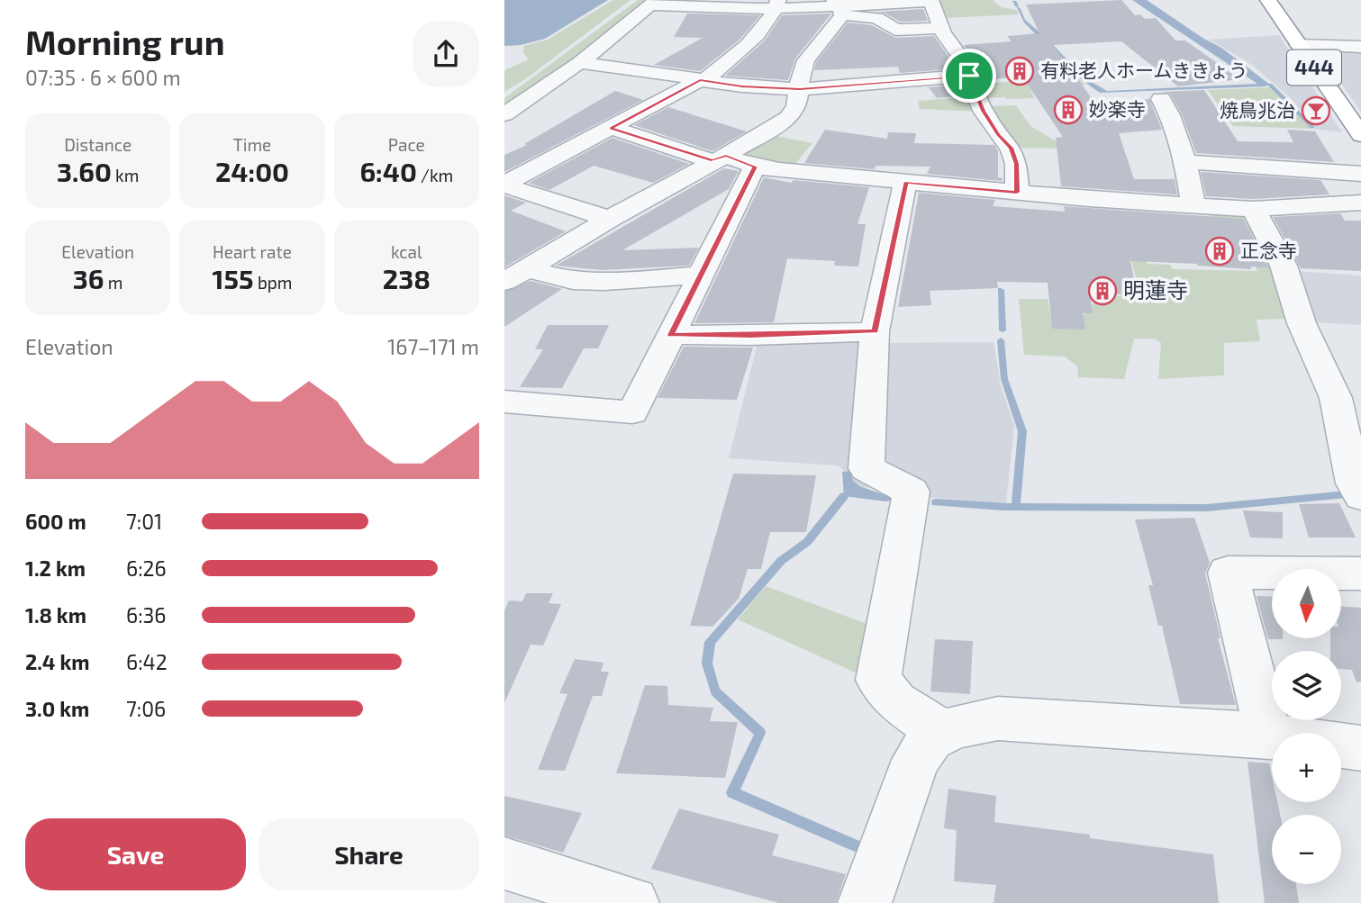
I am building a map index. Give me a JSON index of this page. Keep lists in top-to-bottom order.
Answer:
{
  "streets": {
    "highway": ["444"]
  },
  "places": {
    "building": [
      "有料老人ホームききょう",
      "妙楽寺",
      "正念寺",
      "明蓮寺"
    ],
    "bar": ["焼鳥兆治"]
  },
  "north": "bottom",
  "page": {
    "heading": ["Morning run", "07:35 · 6 × 600 m"],
    "stats": [
      ["Distance", "3.60 km"],
      ["Time", "24:00"],
      ["Pace", "6:40 /km"],
      ["Elevation", "36 m"],
      ["Heart rate", "155 bpm"],
      ["kcal", "238"]
    ],
    "chart": ["Elevation", "167–171 m"],
    "list": [
      {
        "name": "600 m",
        "note": "7:01"
      },
      {
        "name": "1.2 km",
        "note": "6:26"
      },
      {
        "name": "1.8 km",
        "note": "6:36"
      },
      {
        "name": "2.4 km",
        "note": "6:42"
      },
      {
        "name": "3.0 km",
        "note": "7:06"
      }
    ],
    "map_buttons": ["+", "−"],
    "buttons": ["Save", "Share"]
  }
}
